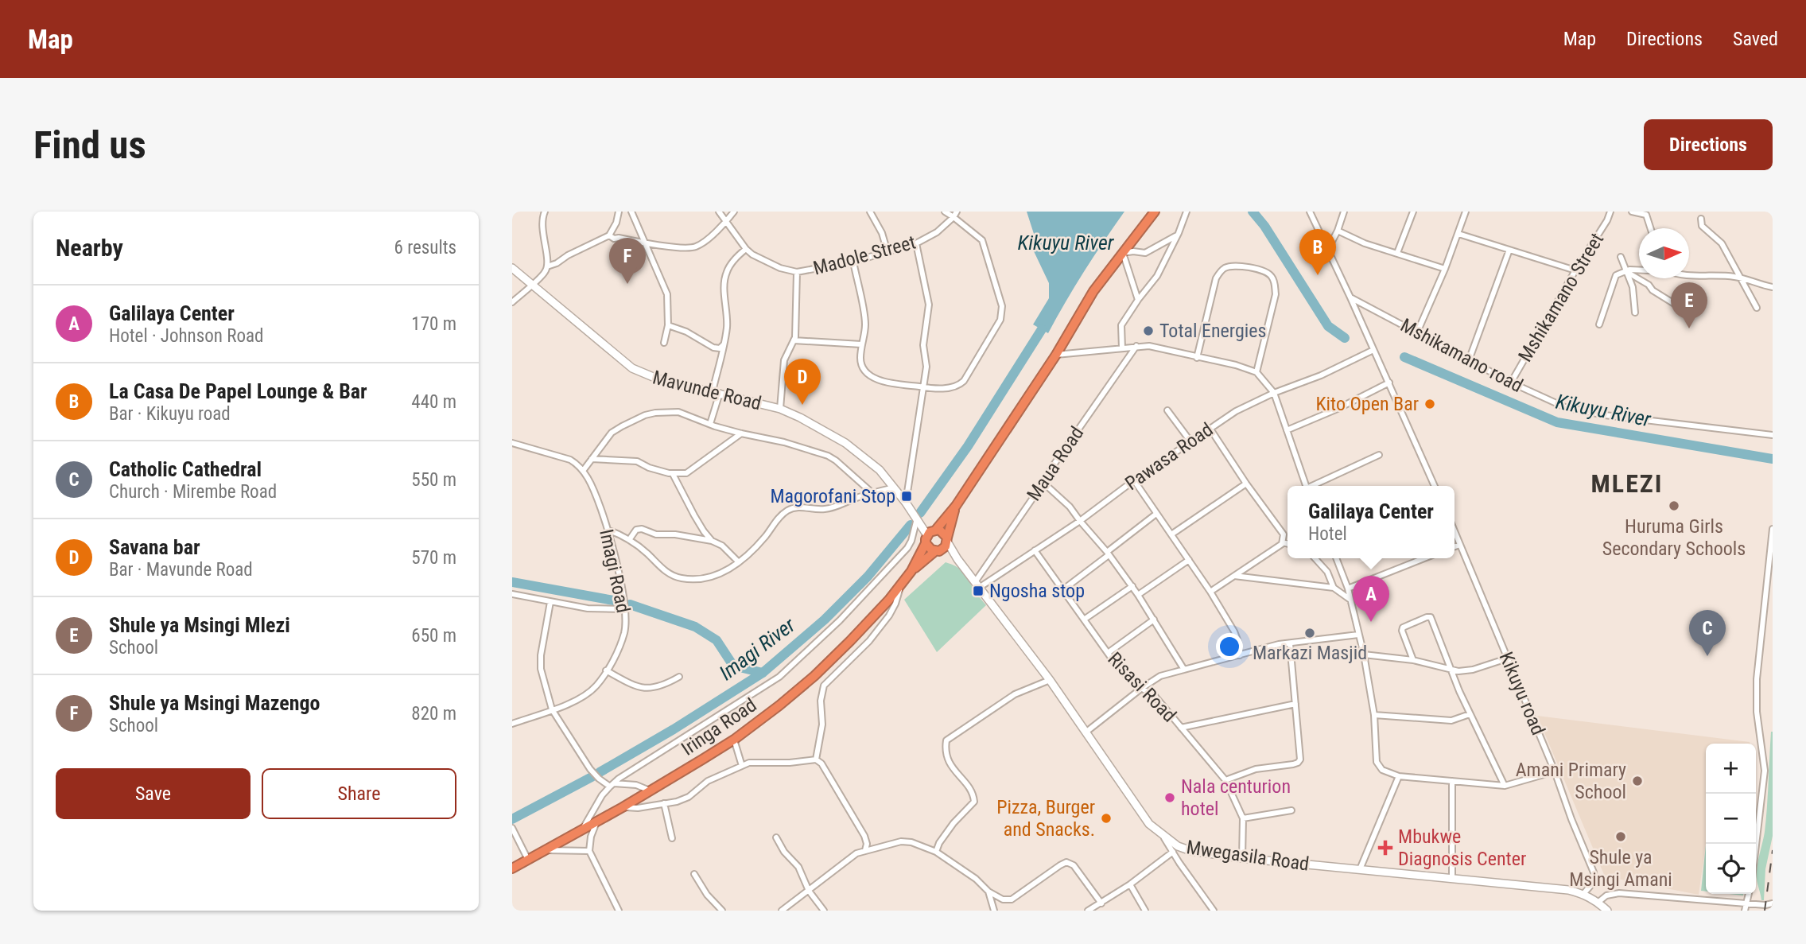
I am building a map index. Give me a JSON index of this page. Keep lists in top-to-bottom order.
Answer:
{
  "streets": {
    "highway": ["Iringa Road"],
    "street": [
      "Madole Street",
      "Mshikamano Street",
      "Mshikamano road",
      "Mavunde Road",
      "Pawasa Road",
      "Maua Road",
      "Imagi Road",
      "Risasi Road",
      "Kikuyu road",
      "Mwegasila Road"
    ]
  },
  "crossings": [
    ["Mshikamano Street", "Mshikamano road"],
    ["Mavunde Road", "Mwegasila Road"],
    ["Pawasa Road", "Maua Road"],
    ["Pawasa Road", "Risasi Road"],
    ["Pawasa Road", "Mwegasila Road"],
    ["Maua Road", "Mwegasila Road"],
    ["Risasi Road", "Mwegasila Road"],
    ["Kikuyu road", "Mwegasila Road"]
  ],
  "districts": ["MLEZI"],
  "water": ["Kikuyu River", "Imagi River"],
  "places": {
    "other": [
      "Total Energies",
      "Kito Open Bar",
      "Huruma Girls Secondary Schools",
      "Markazi Masjid",
      "Amani Primary School",
      "Nala centurion hotel",
      "Pizza, Burger and Snacks.",
      "Shule ya Msingi Amani"
    ],
    "transit": ["Magorofani Stop", "Ngosha stop"],
    "health": ["Mbukwe Diagnosis Center"]
  },
  "north": "right",
  "page": {
    "header": "Map",
    "nav": ["Map", "Directions", "Saved"],
    "buttons": [
      "Directions",
      ["Save", "Share"]
    ],
    "title": "Find us",
    "heading": ["Nearby", "6 results"],
    "pins": [
      "B",
      "F",
      "E",
      "D",
      "A",
      "C"
    ],
    "list": [
      {
        "mark": "A",
        "name": "Galilaya Center",
        "note": "Hotel · Johnson Road",
        "value": "170 m"
      },
      {
        "mark": "B",
        "name": "La Casa De Papel Lounge & Bar",
        "note": "Bar · Kikuyu road",
        "value": "440 m"
      },
      {
        "mark": "C",
        "name": "Catholic Cathedral",
        "note": "Church · Mirembe Road",
        "value": "550 m"
      },
      {
        "mark": "D",
        "name": "Savana bar",
        "note": "Bar · Mavunde Road",
        "value": "570 m"
      },
      {
        "mark": "E",
        "name": "Shule ya Msingi Mlezi",
        "note": "School",
        "value": "650 m"
      },
      {
        "mark": "F",
        "name": "Shule ya Msingi Mazengo",
        "note": "School",
        "value": "820 m"
      }
    ],
    "popup": ["Galilaya Center", "Hotel"],
    "map_buttons": ["+", "−"]
  }
}
